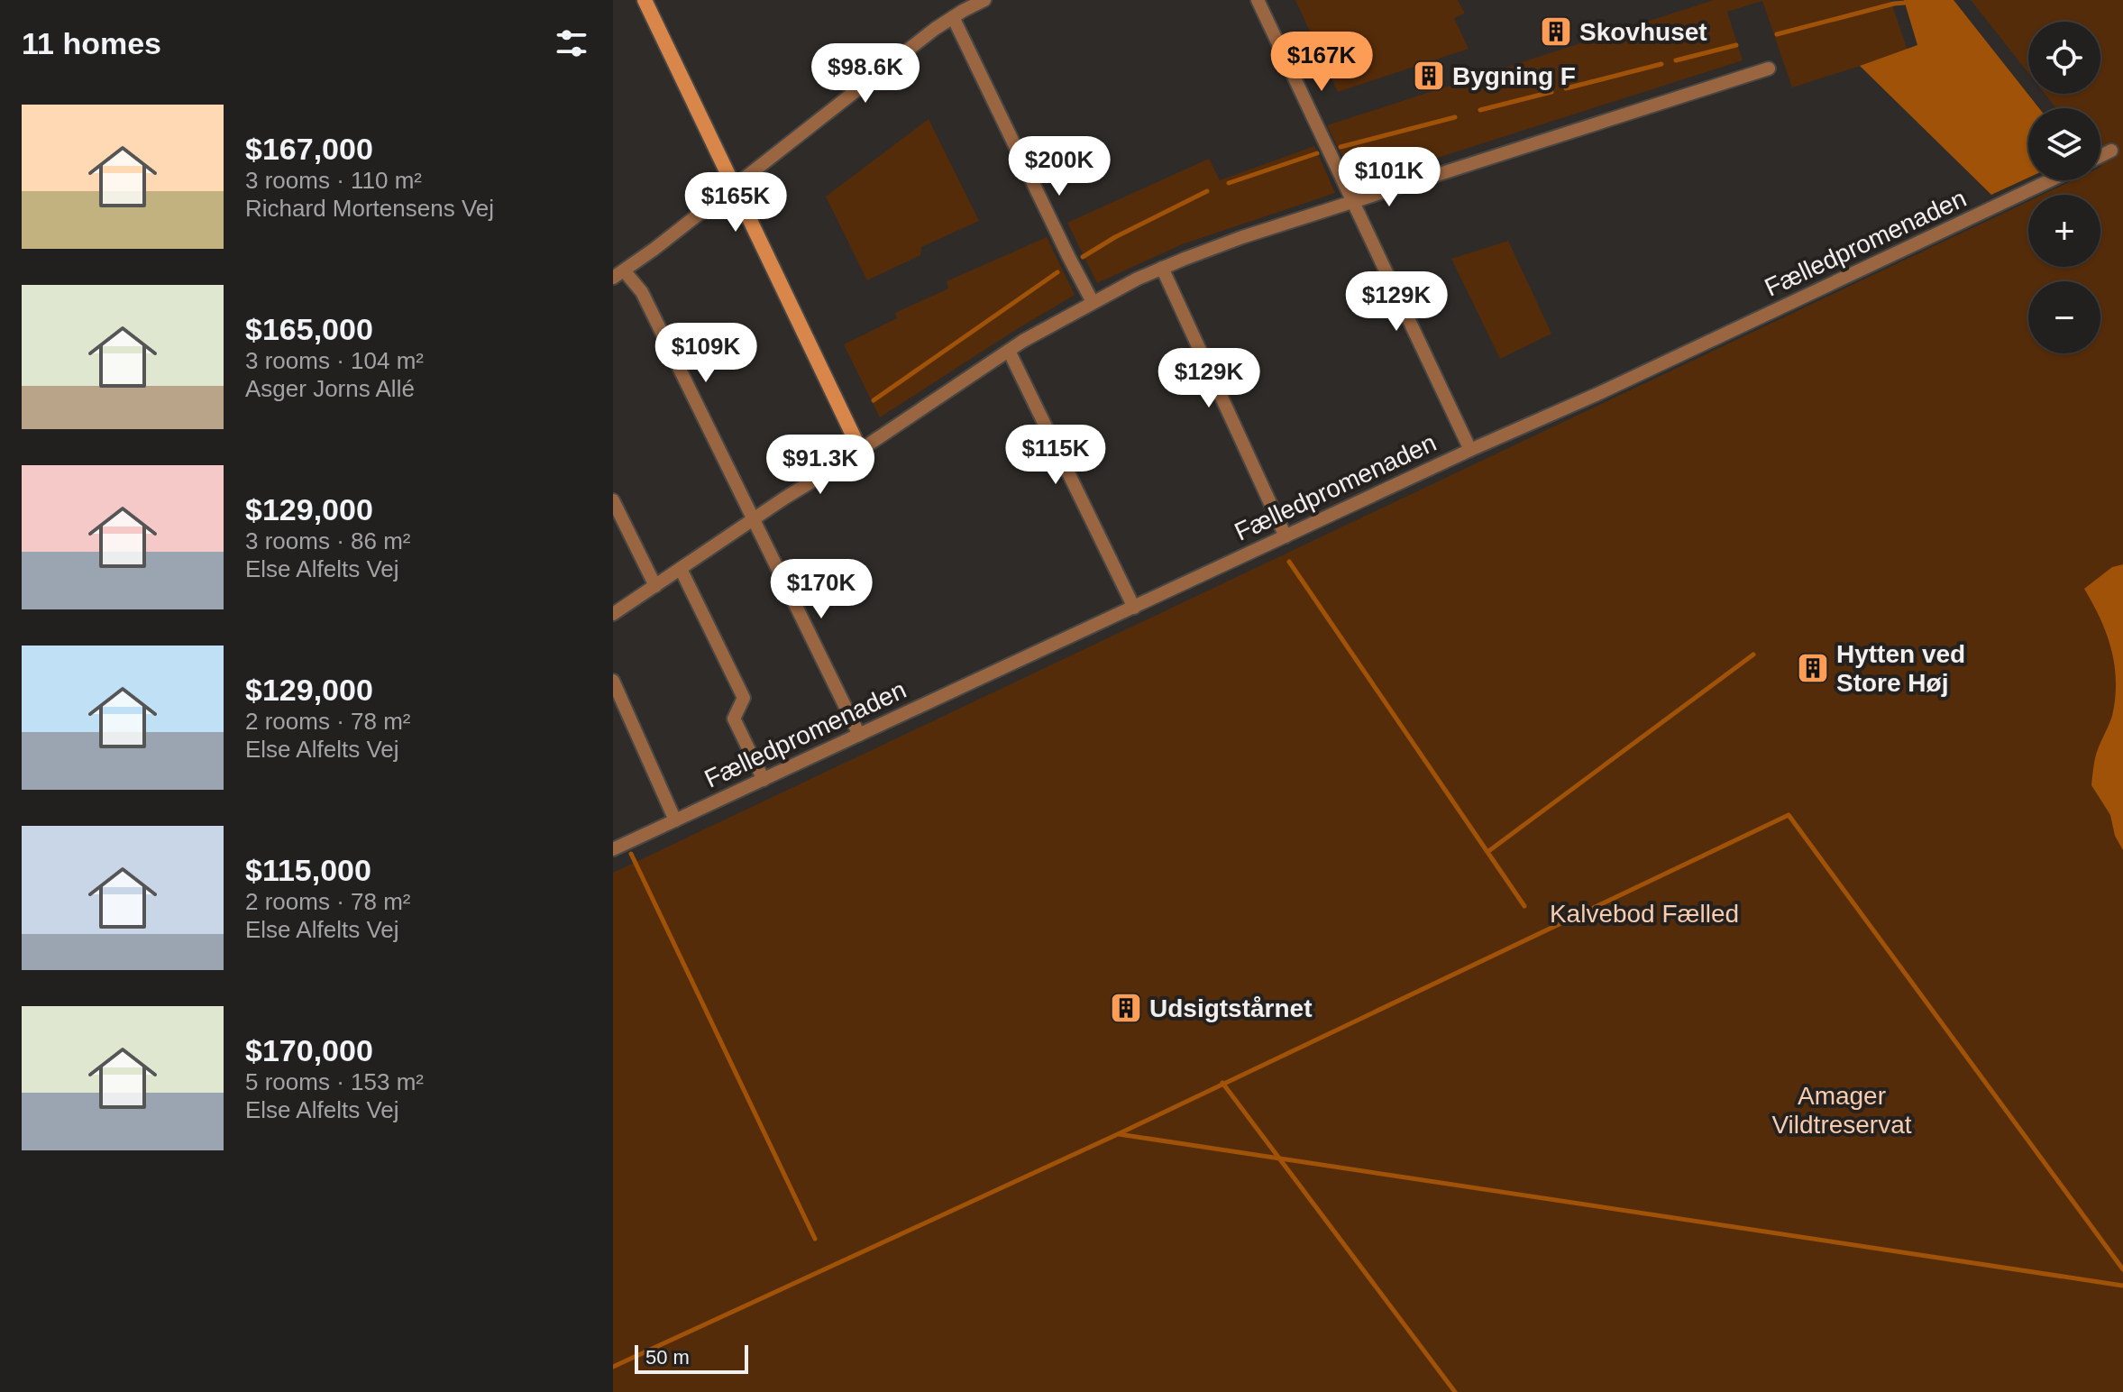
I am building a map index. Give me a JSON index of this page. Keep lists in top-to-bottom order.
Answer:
{
  "streets": {
    "street": ["Fælledpromenaden"]
  },
  "parks": ["Kalvebod Fælled", "Amager Vildtreservat"],
  "places": {
    "building": [
      "Skovhuset",
      "Bygning F",
      "Hytten ved Store Høj",
      "Udsigtstårnet"
    ]
  },
  "scale_bar": "50 m",
  "page": {
    "heading": "11 homes",
    "map_buttons": ["+", "−"],
    "price": [
      "$167K",
      "$98.6K",
      "$200K",
      "$101K",
      "$165K",
      "$129K",
      "$109K",
      "$129K",
      "$115K",
      "$91.3K",
      "$170K"
    ],
    "list": [
      {
        "name": "$167,000",
        "note": "3 rooms · 110 m² · Richard Mortensens Vej"
      },
      {
        "name": "$165,000",
        "note": "3 rooms · 104 m² · Asger Jorns Allé"
      },
      {
        "name": "$129,000",
        "note": "3 rooms · 86 m² · Else Alfelts Vej"
      },
      {
        "name": "$129,000",
        "note": "2 rooms · 78 m² · Else Alfelts Vej"
      },
      {
        "name": "$115,000",
        "note": "2 rooms · 78 m² · Else Alfelts Vej"
      },
      {
        "name": "$170,000",
        "note": "5 rooms · 153 m² · Else Alfelts Vej"
      }
    ],
    "scale": "50 m"
  }
}
